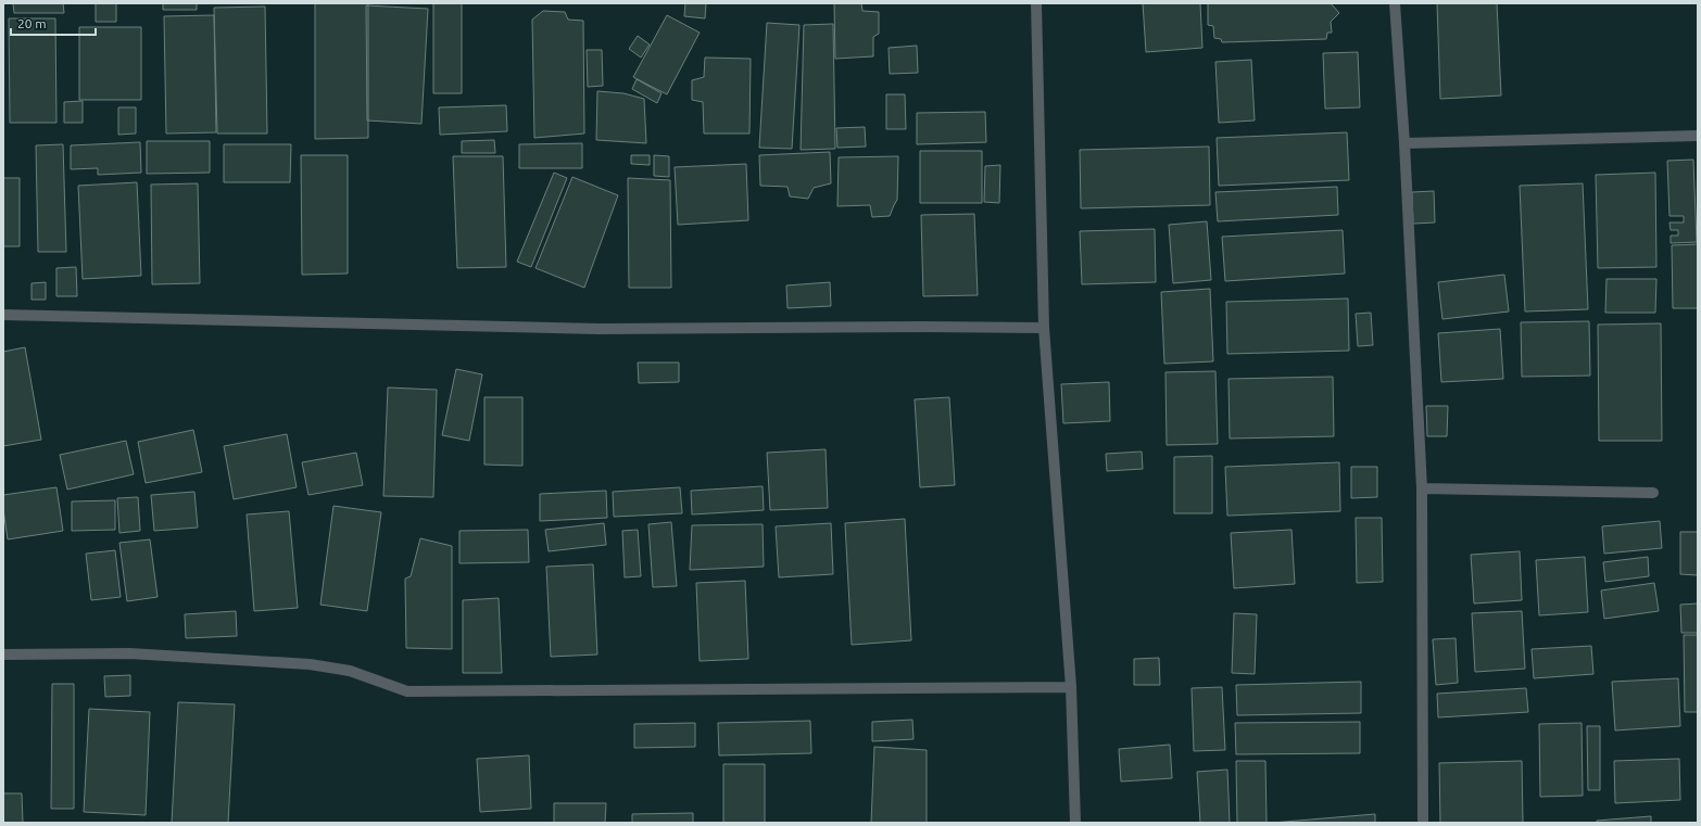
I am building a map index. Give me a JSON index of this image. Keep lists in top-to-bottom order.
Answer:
{
  "scale_bar": "20 m"
}
